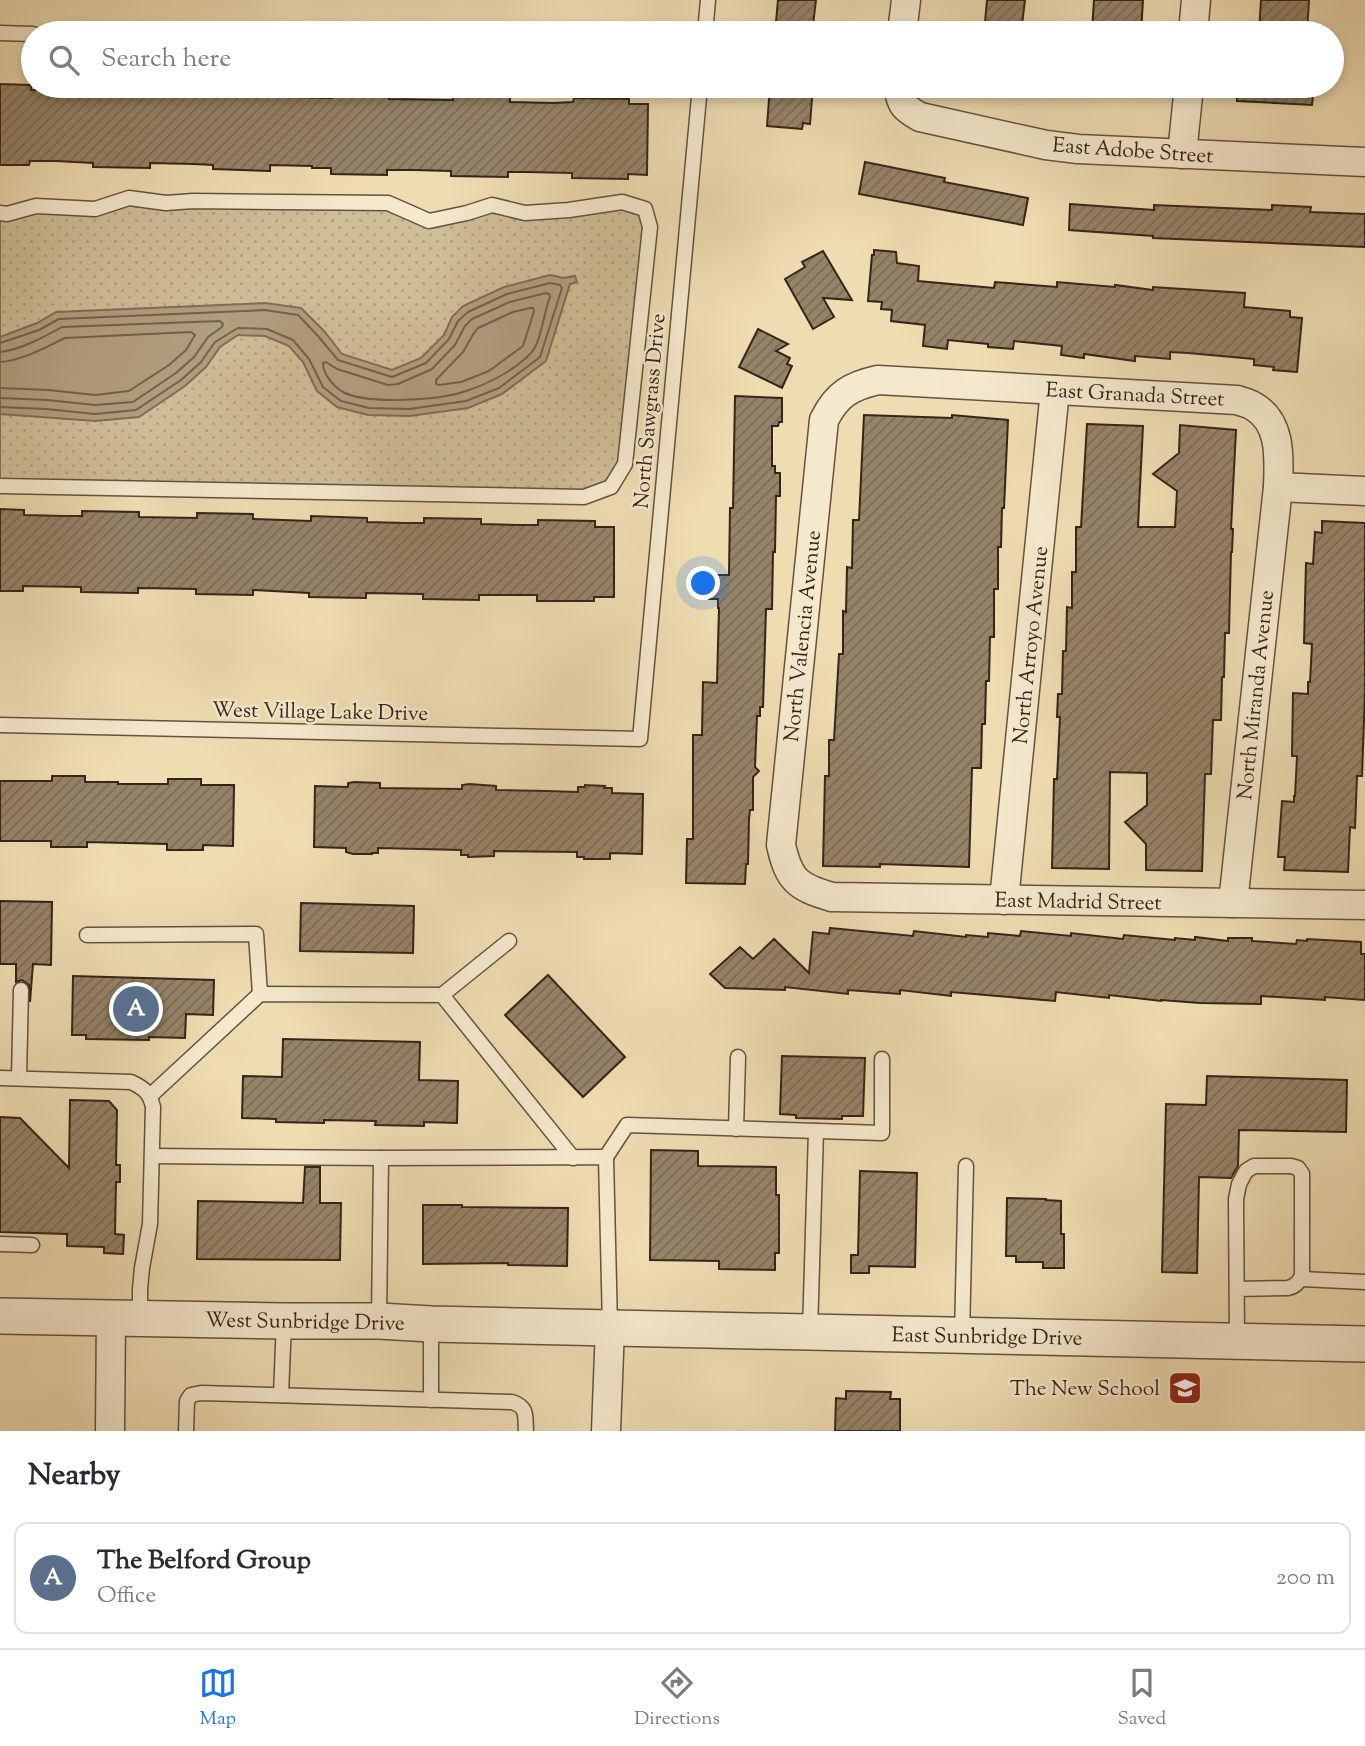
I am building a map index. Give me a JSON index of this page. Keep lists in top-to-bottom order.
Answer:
{
  "streets": {
    "street": [
      "East Adobe Street",
      "East Granada Street",
      "North Valencia Avenue",
      "North Arroyo Avenue",
      "North Miranda Avenue",
      "East Madrid Street",
      "West Sunbridge Drive",
      "East Sunbridge Drive"
    ],
    "lane": ["North Sawgrass Drive", "West Village Lake Drive"]
  },
  "crossings": [
    ["East Granada Street", "North Valencia Avenue"],
    ["East Granada Street", "North Arroyo Avenue"],
    ["East Granada Street", "North Miranda Avenue"],
    ["North Sawgrass Drive", "West Village Lake Drive"],
    ["North Valencia Avenue", "East Madrid Street"],
    ["North Arroyo Avenue", "East Madrid Street"],
    ["North Miranda Avenue", "East Madrid Street"],
    ["West Sunbridge Drive", "East Sunbridge Drive"]
  ],
  "places": {
    "school or university": ["The New School"]
  },
  "page": {
    "search": "Search here",
    "pins": "A",
    "heading": "Nearby",
    "list": [
      {
        "mark": "A",
        "name": "The Belford Group",
        "note": "Office",
        "value": "200 m"
      }
    ],
    "nav": ["Map", "Directions", "Saved"]
  }
}
